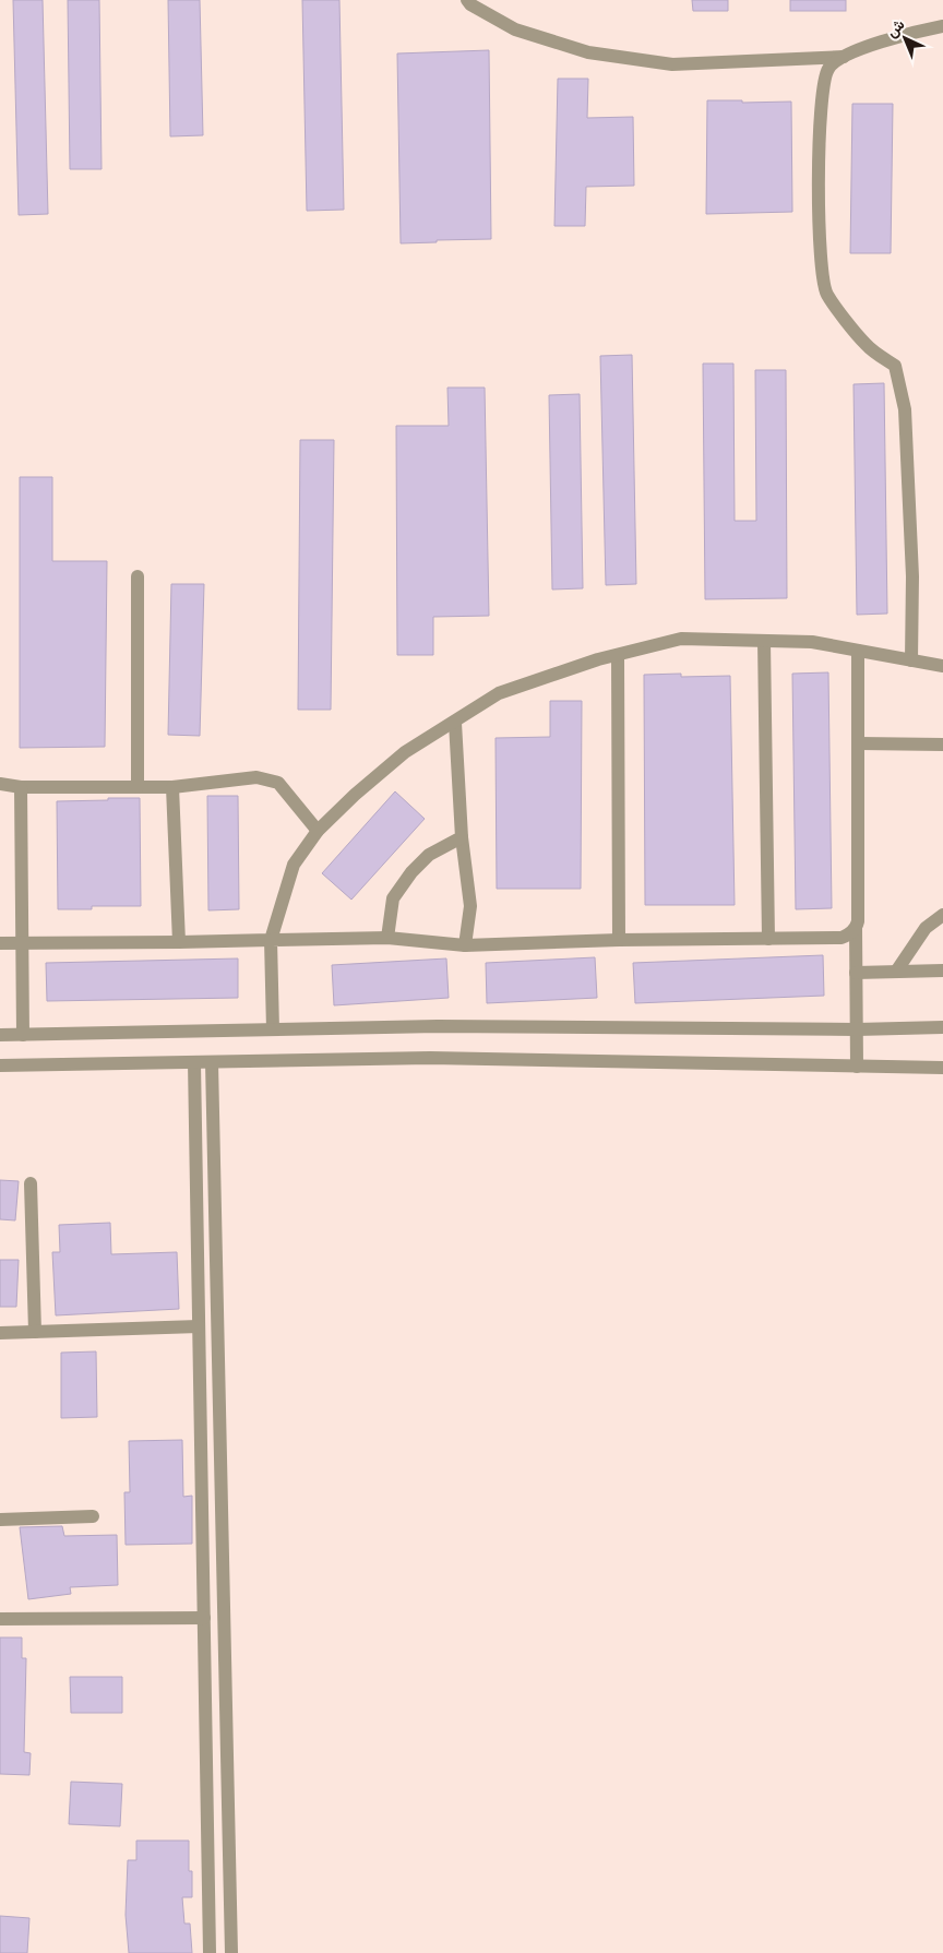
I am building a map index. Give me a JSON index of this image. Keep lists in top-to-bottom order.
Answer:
{
  "north": "top left"
}
